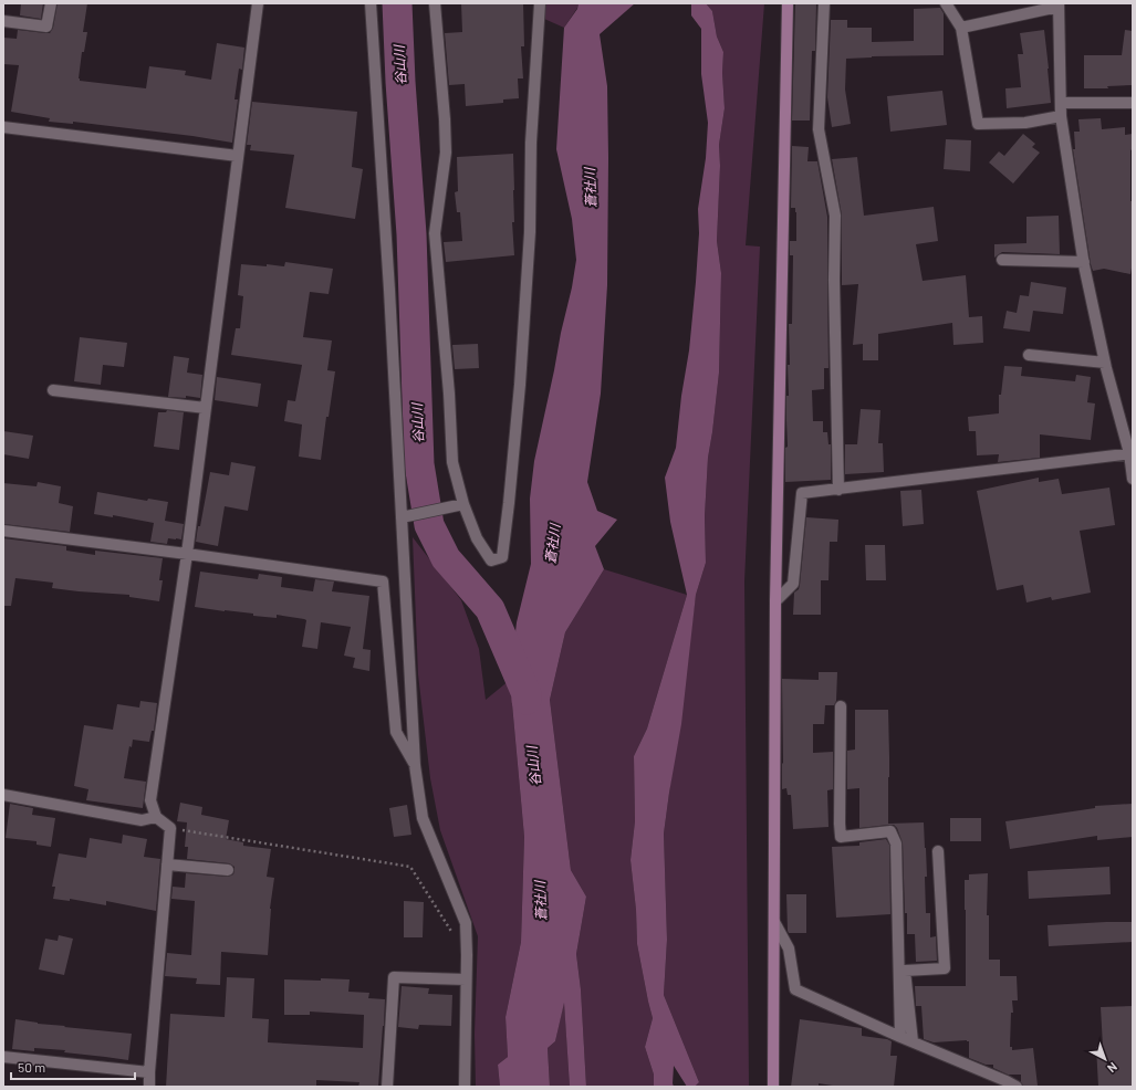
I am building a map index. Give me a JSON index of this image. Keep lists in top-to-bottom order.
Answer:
{
  "water": ["谷山川", "蒼社川"],
  "scale_bar": "50 m",
  "north": "bottom right"
}
